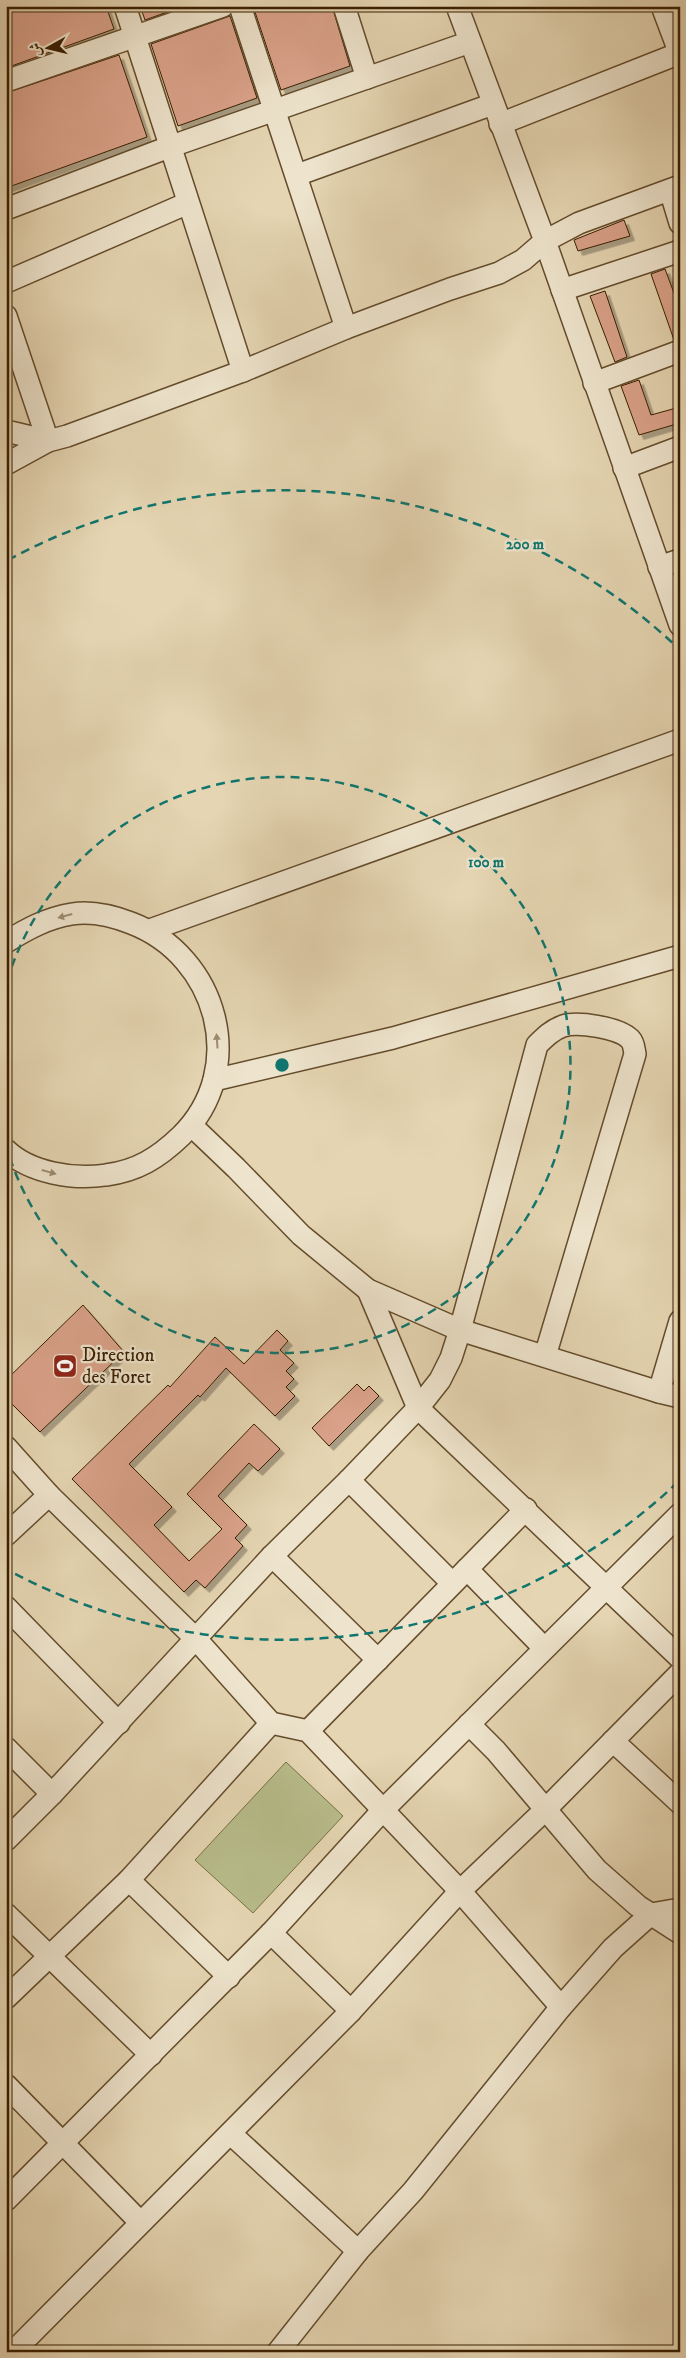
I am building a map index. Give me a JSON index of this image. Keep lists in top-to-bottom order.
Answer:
{
  "places": {
    "sports": ["Direction des Foret"]
  },
  "north": "left",
  "rings": ["200 m", "100 m"]
}
